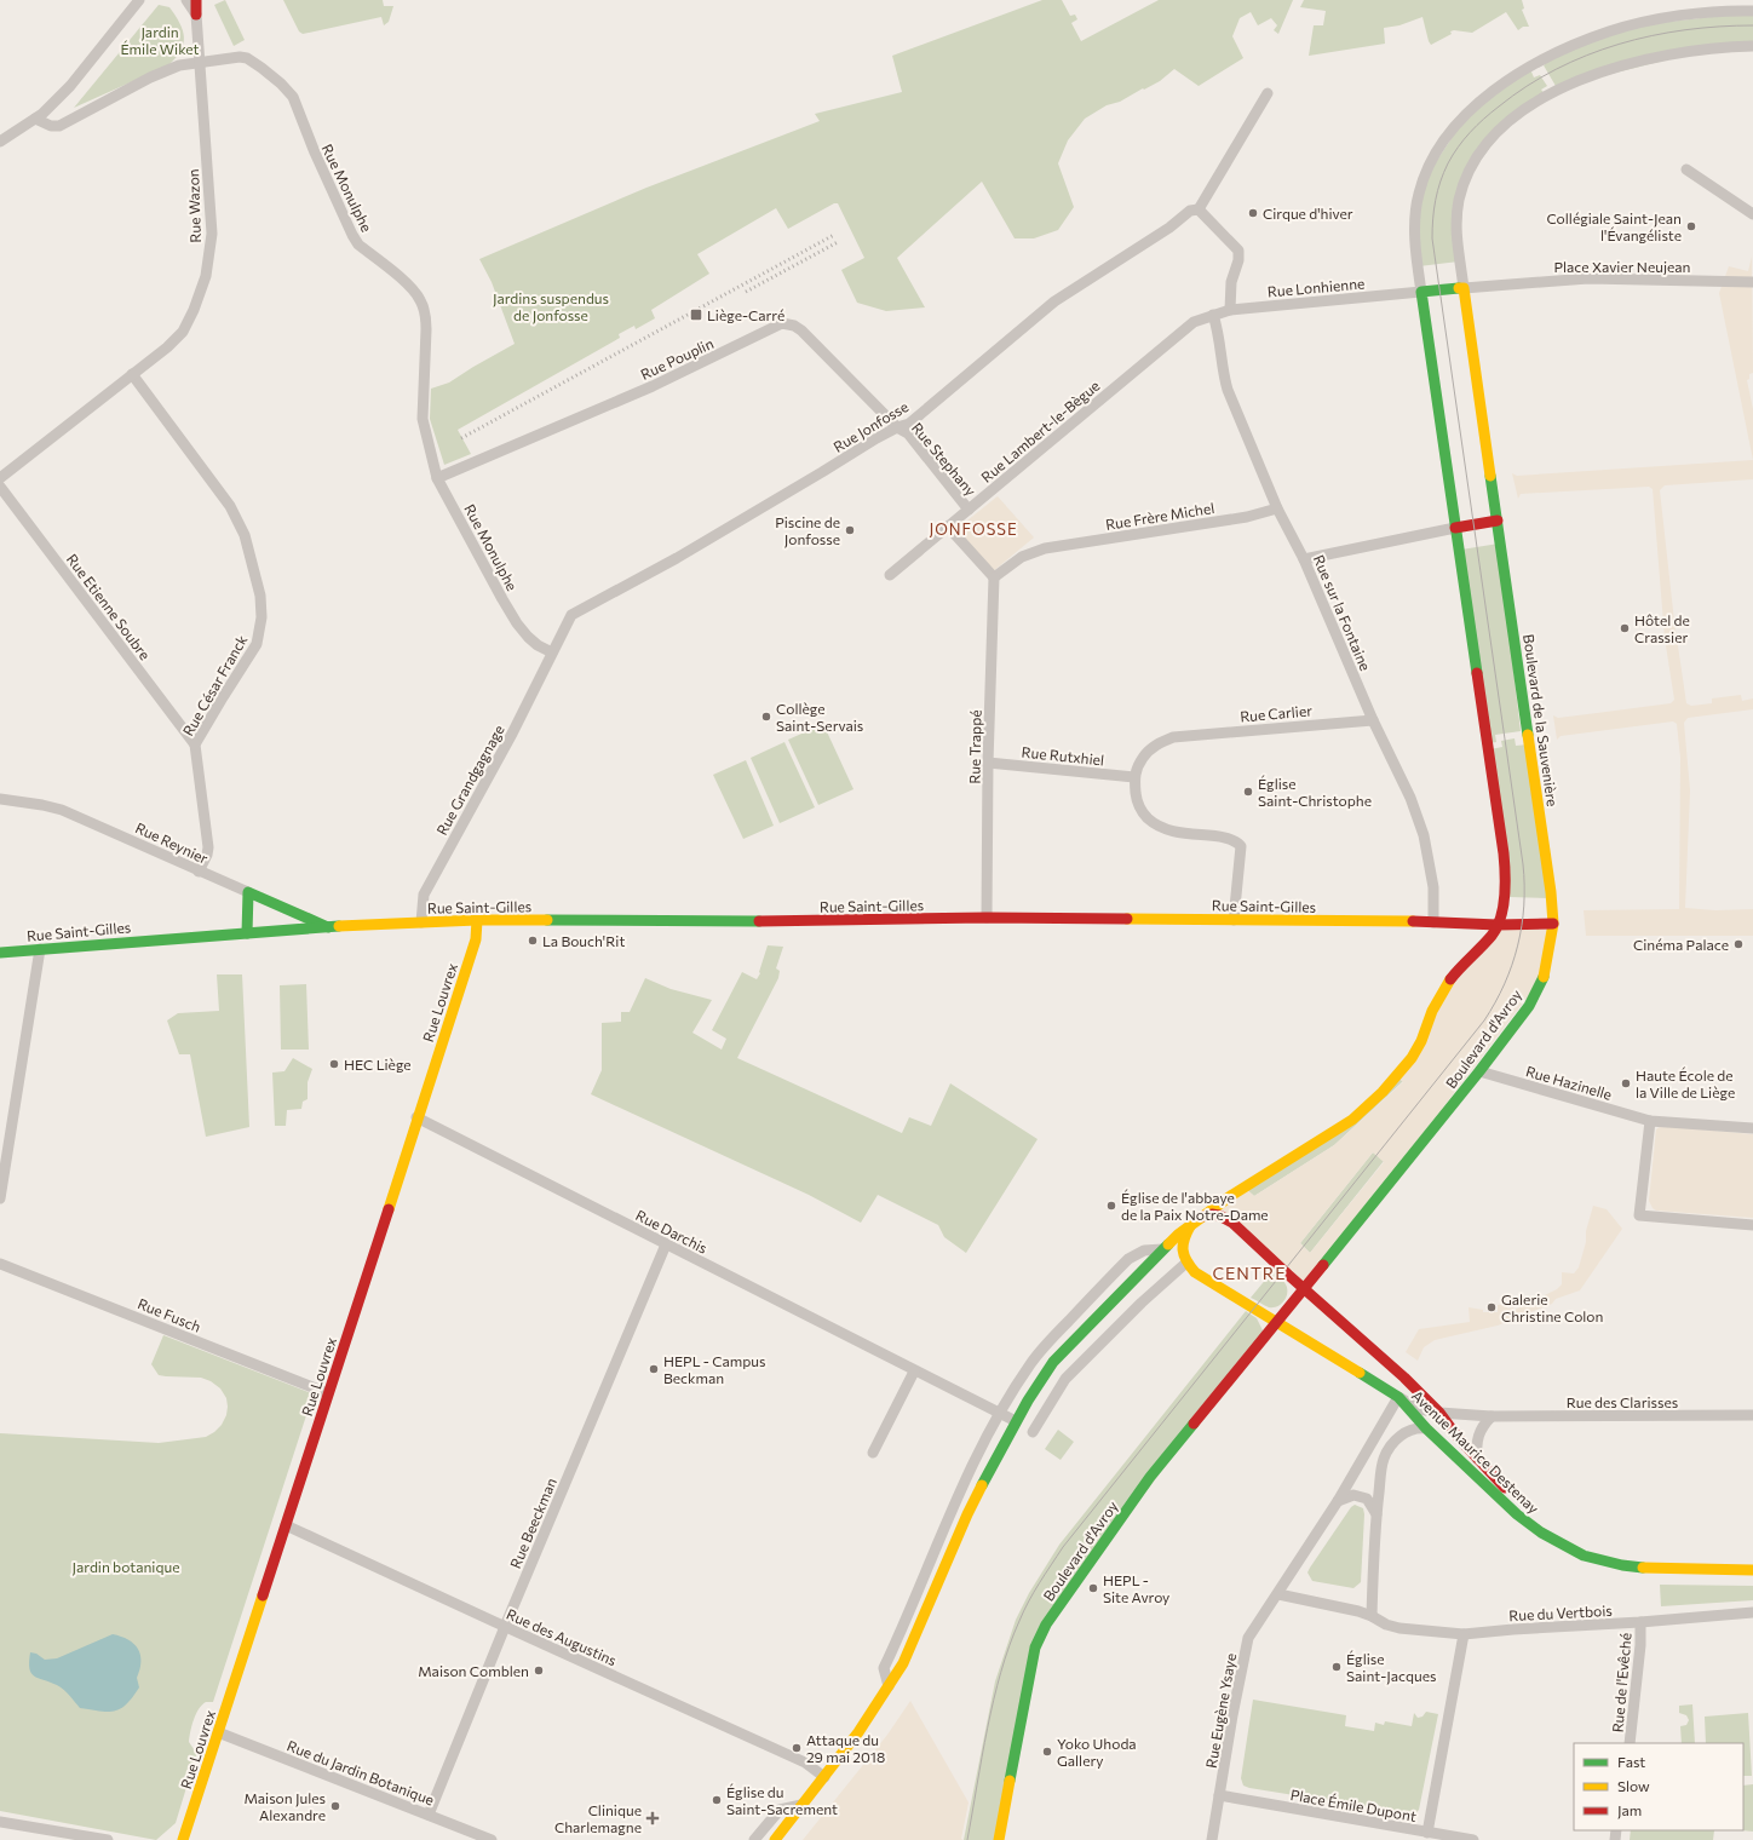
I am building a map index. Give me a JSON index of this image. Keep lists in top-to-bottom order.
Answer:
{
  "streets": {
    "street": [
      "Rue Monulphe",
      "Rue Wazon",
      "Place Xavier Neujean",
      "Rue Lonhienne",
      "Rue Pouplin",
      "Rue Jonfosse",
      "Rue Lambert-le-Bègue",
      "Rue Stephany",
      "Rue Frère Michel",
      "Rue Etienne Soubre",
      "Rue sur la Fontaine",
      "Rue César Franck",
      "Rue Carlier",
      "Boulevard de la Sauvenière",
      "Rue Trappé",
      "Rue Rutxhiel",
      "Rue Grandgagnage",
      "Rue Reynier",
      "Rue Saint-Gilles",
      "Rue Louvrex",
      "Boulevard d'Avroy",
      "Rue Hazinelle",
      "Rue Darchis",
      "Rue Fusch",
      "Rue des Clarisses",
      "Avenue Maurice Destenay",
      "Rue Beeckman",
      "Rue du Vertbois",
      "Rue des Augustins",
      "Rue de l'Evêché",
      "Rue Eugène Ysaye",
      "Rue du Jardin Botanique",
      "Place Émile Dupont"
    ]
  },
  "crossings": [
    ["Rue Monulphe", "Rue Wazon"],
    ["Rue Monulphe", "Rue Pouplin"],
    ["Rue Monulphe", "Rue Jonfosse"],
    ["Rue Monulphe", "Rue Grandgagnage"],
    ["Rue Wazon", "Rue César Franck"],
    ["Place Xavier Neujean", "Boulevard de la Sauvenière"],
    ["Rue Lonhienne", "Rue Lambert-le-Bègue"],
    ["Rue Lonhienne", "Rue sur la Fontaine"],
    ["Rue Pouplin", "Rue Jonfosse"],
    ["Rue Pouplin", "Rue Stephany"],
    ["Rue Jonfosse", "Rue Stephany"],
    ["Rue Jonfosse", "Rue Grandgagnage"],
    ["Rue Lambert-le-Bègue", "Rue Stephany"],
    ["Rue Lambert-le-Bègue", "Rue sur la Fontaine"],
    ["Rue Frère Michel", "Rue sur la Fontaine"],
    ["Rue Frère Michel", "Rue Trappé"],
    ["Rue Etienne Soubre", "Rue César Franck"],
    ["Rue sur la Fontaine", "Rue Carlier"],
    ["Rue sur la Fontaine", "Rue Saint-Gilles"],
    ["Rue César Franck", "Rue Reynier"],
    ["Rue Carlier", "Rue Rutxhiel"],
    ["Boulevard de la Sauvenière", "Boulevard d'Avroy"],
    ["Rue Trappé", "Rue Rutxhiel"],
    ["Rue Trappé", "Rue Saint-Gilles"],
    ["Rue Grandgagnage", "Rue Saint-Gilles"],
    ["Rue Reynier", "Rue Saint-Gilles"],
    ["Rue Saint-Gilles", "Rue Louvrex"],
    ["Rue Louvrex", "Rue Darchis"],
    ["Rue Louvrex", "Rue Fusch"],
    ["Rue Louvrex", "Rue des Augustins"],
    ["Rue Louvrex", "Rue du Jardin Botanique"],
    ["Boulevard d'Avroy", "Rue Hazinelle"],
    ["Boulevard d'Avroy", "Avenue Maurice Destenay"],
    ["Rue Darchis", "Rue Beeckman"],
    ["Rue des Clarisses", "Avenue Maurice Destenay"],
    ["Rue des Clarisses", "Rue Eugène Ysaye"],
    ["Avenue Maurice Destenay", "Rue Eugène Ysaye"],
    ["Rue Beeckman", "Rue des Augustins"],
    ["Rue Beeckman", "Rue du Jardin Botanique"],
    ["Rue du Vertbois", "Rue de l'Evêché"],
    ["Rue du Vertbois", "Rue Eugène Ysaye"],
    ["Rue du Vertbois", "Place Émile Dupont"],
    ["Rue Eugène Ysaye", "Place Émile Dupont"]
  ],
  "districts": ["JONFOSSE", "CENTRE"],
  "parks": ["Jardin Émile Wiket", "Jardins suspendus de Jonfosse", "Jardin botanique"],
  "places": {
    "other": [
      "Cirque d'hiver",
      "Collégiale Saint-Jean l'Évangéliste",
      "Piscine de Jonfosse",
      "Hôtel de Crassier",
      "Collège Saint-Servais",
      "Église Saint-Christophe",
      "La Bouch'Rit",
      "Cinéma Palace",
      "HEC Liège",
      "Haute École de la Ville de Liège",
      "Église de l'abbaye de la Paix Notre-Dame",
      "Galerie Christine Colon",
      "HEPL - Campus Beckman",
      "HEPL - Site Avroy",
      "Église Saint-Jacques",
      "Maison Comblen",
      "Attaque du 29 mai 2018",
      "Yoko Uhoda Gallery",
      "Église du Saint-Sacrement",
      "Maison Jules Alexandre"
    ],
    "transit": ["Liège-Carré"],
    "health": ["Clinique Charlemagne"]
  },
  "legend": ["Fast", "Slow", "Jam"]
}
